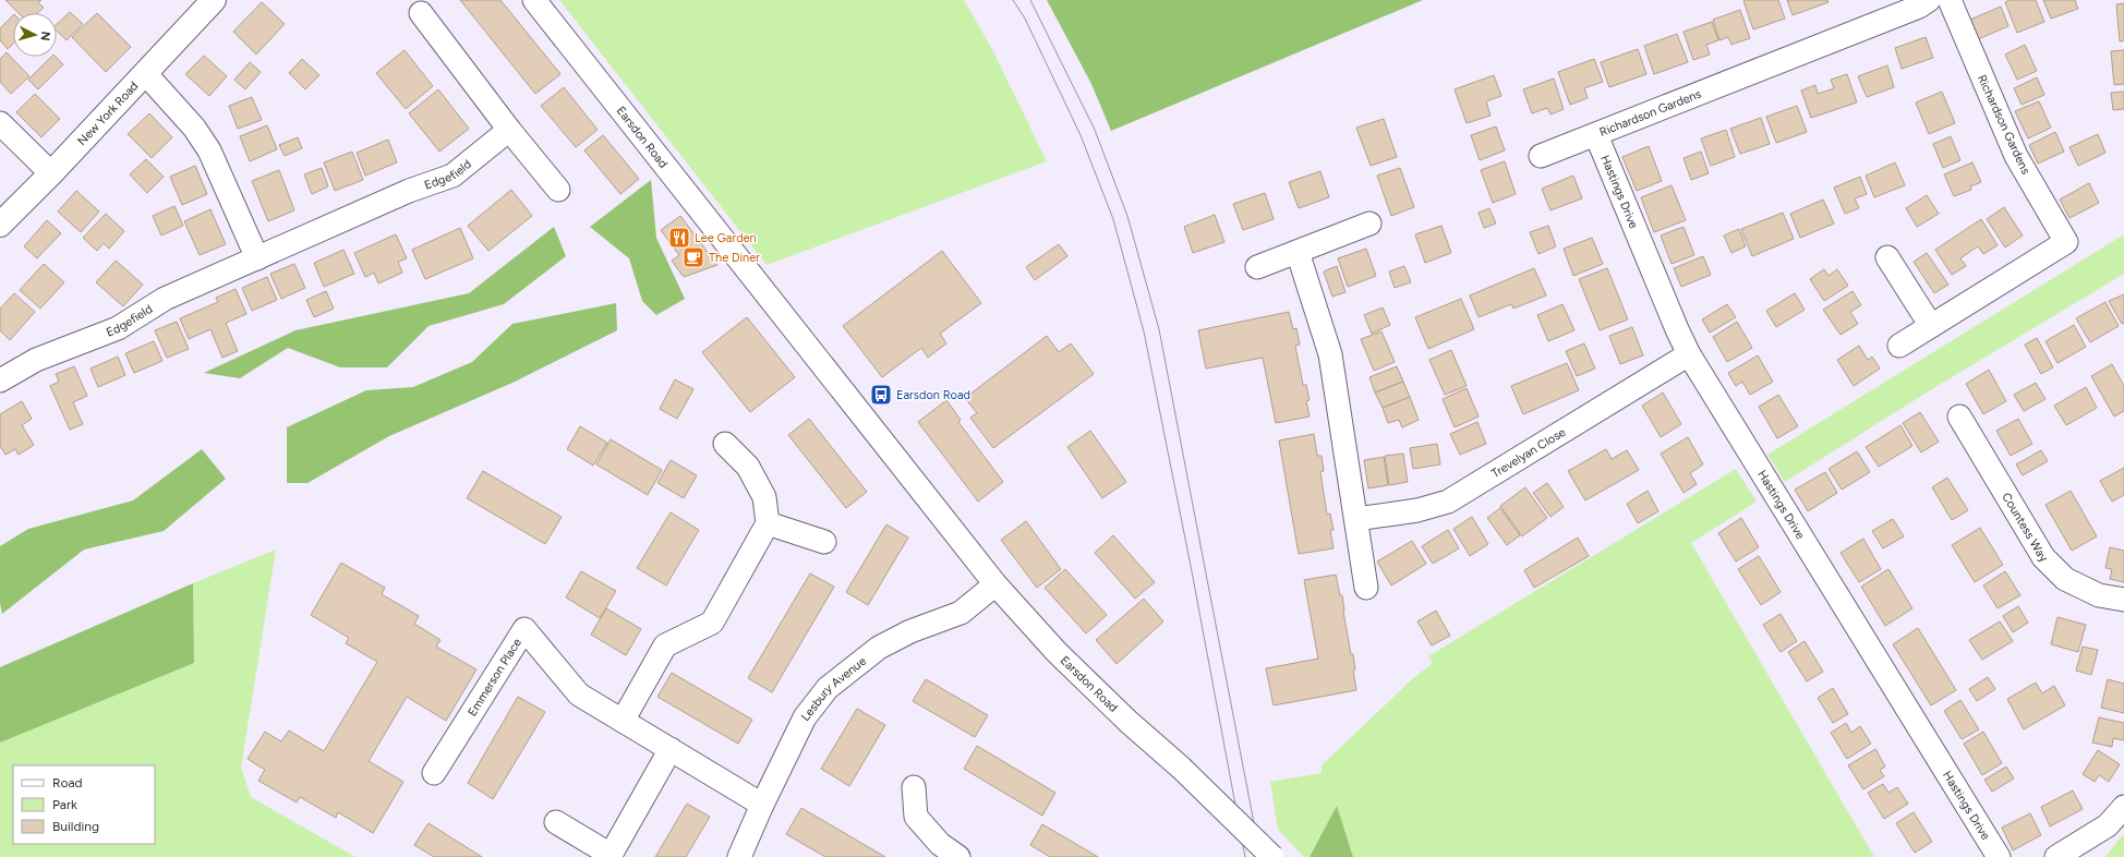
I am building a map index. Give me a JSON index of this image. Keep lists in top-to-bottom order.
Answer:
{
  "streets": {
    "main road": ["New York Road"],
    "street": [
      "Richardson Gardens",
      "Earsdon Road",
      "Edgefield",
      "Hastings Drive",
      "Trevelyan Close",
      "Countess Way",
      "Emmerson Place",
      "Lesbury Avenue"
    ]
  },
  "crossings": [
    ["Richardson Gardens", "Hastings Drive"],
    ["Earsdon Road", "Lesbury Avenue"],
    ["Hastings Drive", "Trevelyan Close"],
    ["Emmerson Place", "Lesbury Avenue"]
  ],
  "places": {
    "restaurant": ["Lee Garden"],
    "cafe": ["The Diner"],
    "bus stop": ["Earsdon Road"]
  },
  "legend": ["Road", "Park", "Building"],
  "north": "right"
}
